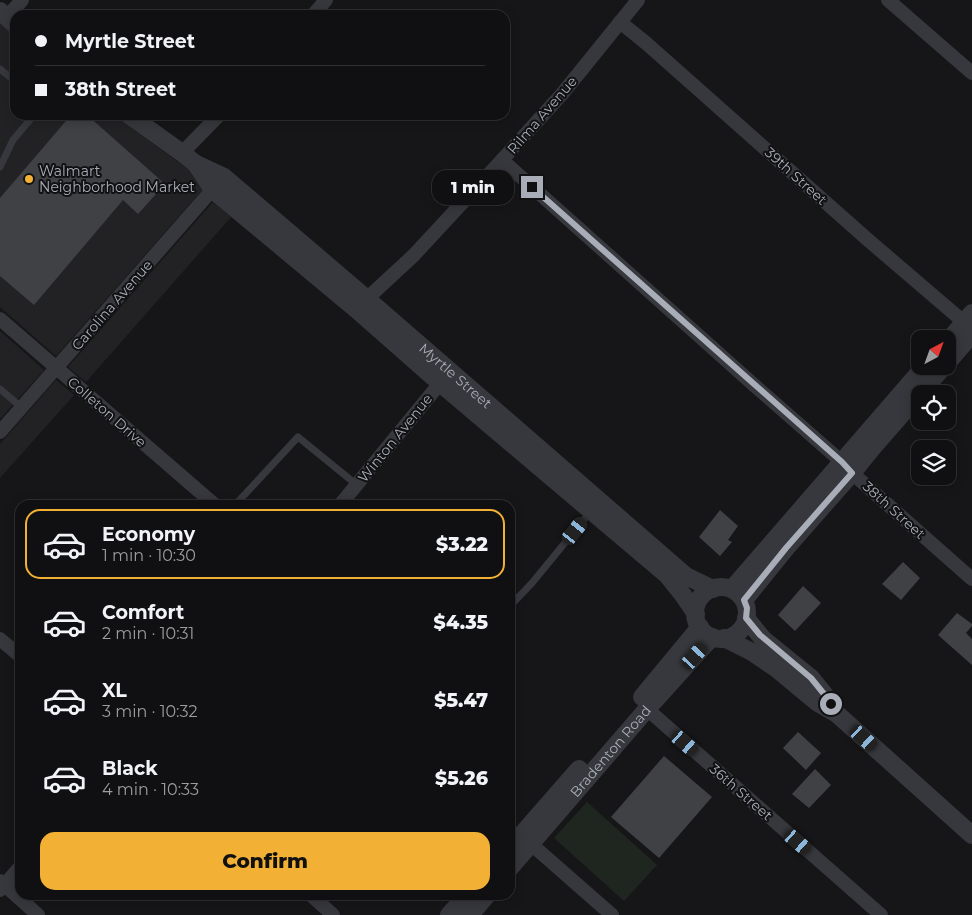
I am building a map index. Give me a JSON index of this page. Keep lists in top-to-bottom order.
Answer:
{
  "streets": {
    "street": [
      "Rilma Avenue",
      "39th Street",
      "Carolina Avenue",
      "Myrtle Street",
      "Colleton Drive",
      "Winton Avenue",
      "38th Street",
      "Bradenton Road",
      "36th Street"
    ]
  },
  "crossings": [
    ["Rilma Avenue", "39th Street"],
    ["Rilma Avenue", "Myrtle Street"],
    ["Rilma Avenue", "38th Street"],
    ["Carolina Avenue", "Myrtle Street"],
    ["Carolina Avenue", "Colleton Drive"],
    ["Myrtle Street", "Winton Avenue"],
    ["Myrtle Street", "Bradenton Road"],
    ["38th Street", "Bradenton Road"],
    ["Bradenton Road", "36th Street"]
  ],
  "places": ["Walmart Neighborhood Market"],
  "north": "top right",
  "page": {
    "banner": ["Myrtle Street", "38th Street"],
    "bubble": "1 min",
    "list": [
      {
        "name": "Economy",
        "note": "1 min · 10:30",
        "value": "$3.22"
      },
      {
        "name": "Comfort",
        "note": "2 min · 10:31",
        "value": "$4.35"
      },
      {
        "name": "XL",
        "note": "3 min · 10:32",
        "value": "$5.47"
      },
      {
        "name": "Black",
        "note": "4 min · 10:33",
        "value": "$5.26"
      }
    ],
    "buttons": "Confirm"
  }
}
